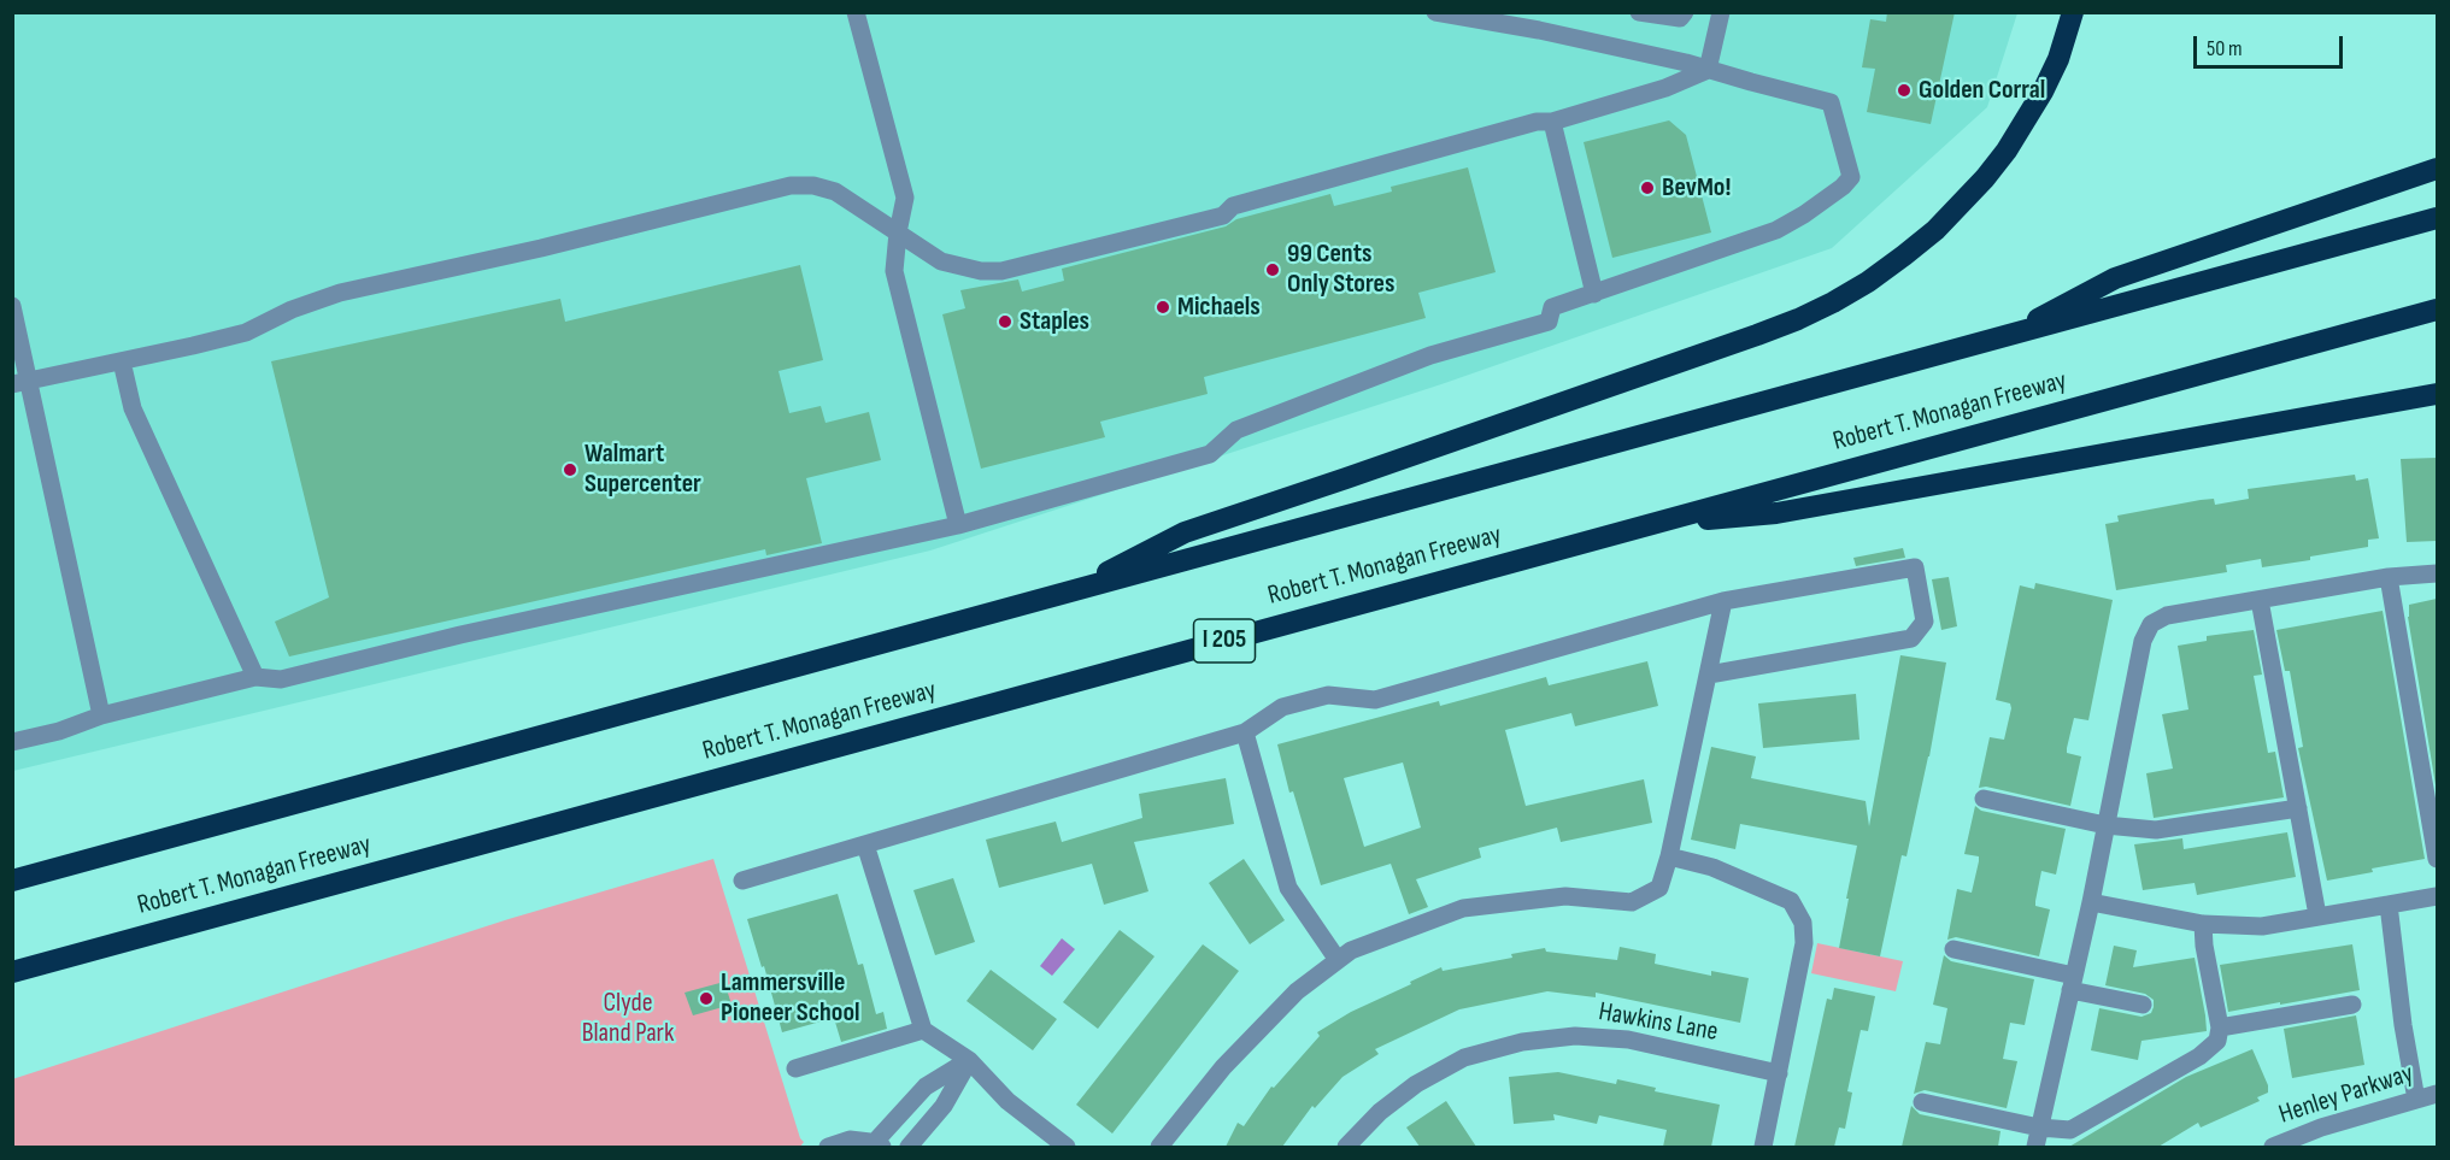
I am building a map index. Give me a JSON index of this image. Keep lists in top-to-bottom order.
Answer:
{
  "streets": {
    "highway": ["Robert T. Monagan Freeway", "I 205"],
    "street": ["Hawkins Lane", "Henley Parkway"]
  },
  "parks": ["Clyde Bland Park"],
  "places": [
    "Golden Corral",
    "BevMo!",
    "99 Cents Only Stores",
    "Michaels",
    "Staples",
    "Walmart Supercenter",
    "Lammersville Pioneer School"
  ],
  "scale_bar": "50 m"
}
